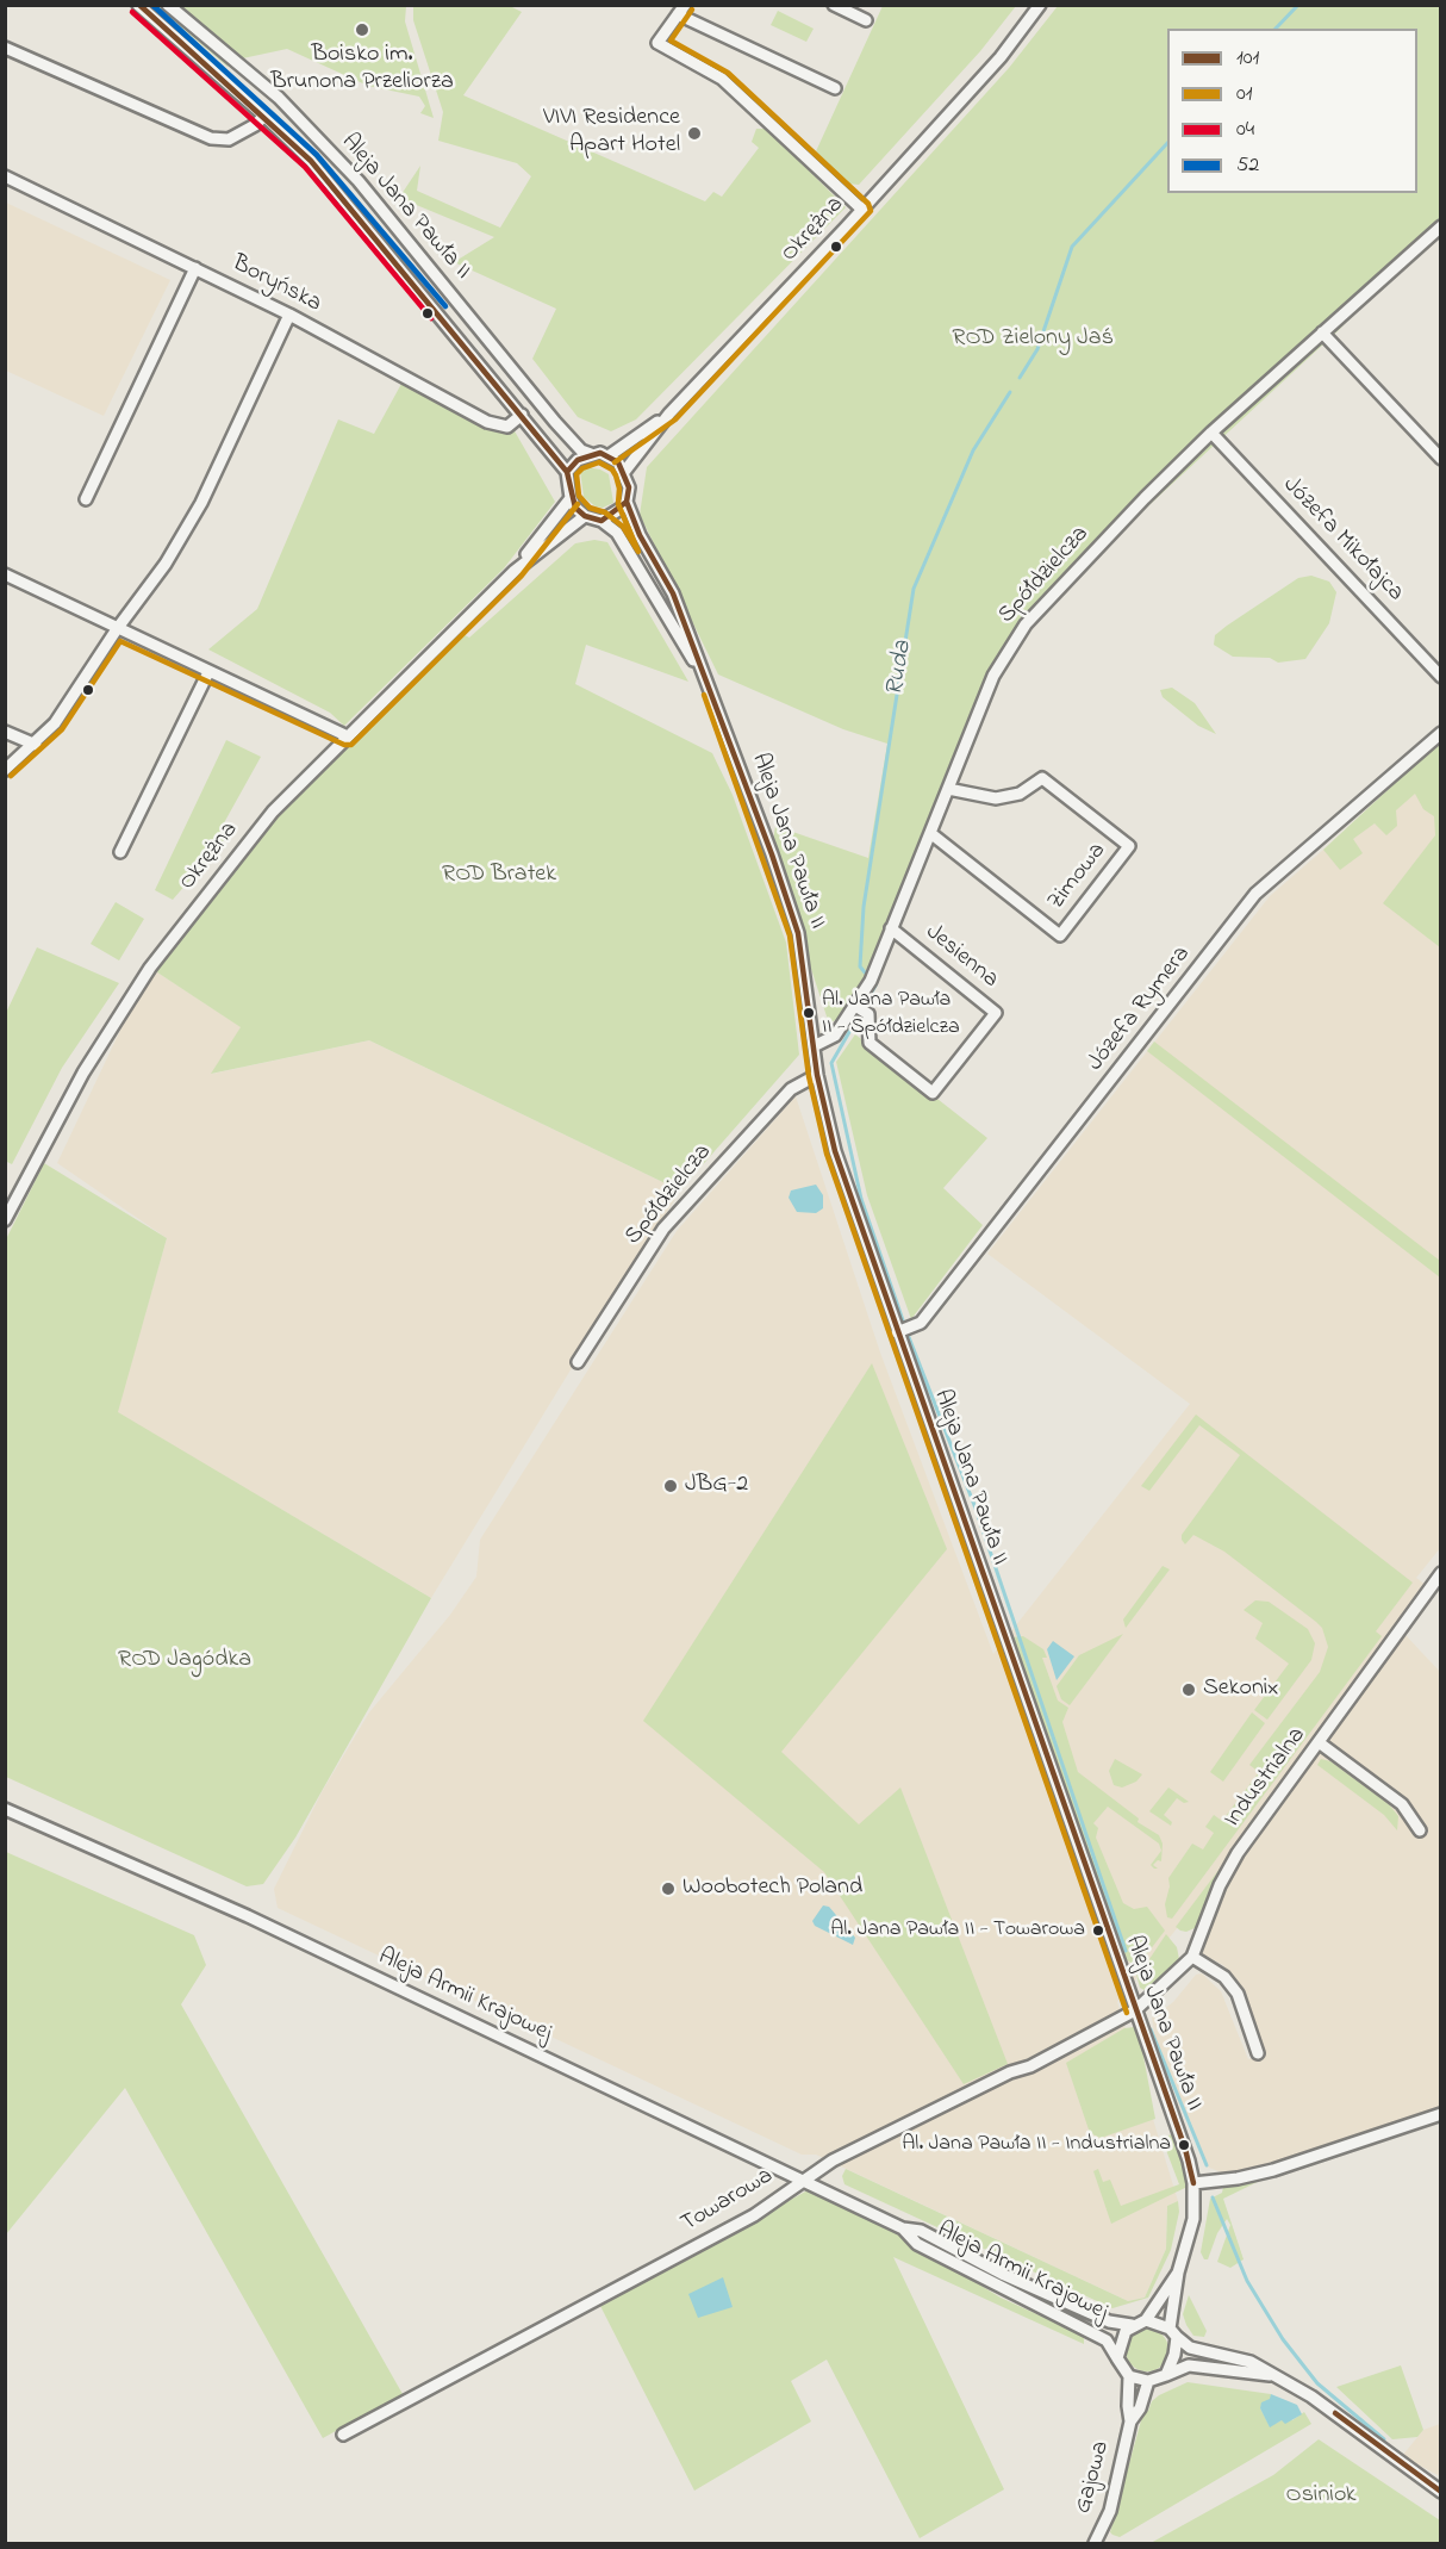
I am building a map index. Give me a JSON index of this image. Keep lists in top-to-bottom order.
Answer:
{
  "streets": {
    "street": [
      "Aleja Jana Pawła II",
      "Okrężna",
      "Boryńska",
      "Józefa Mikołajca",
      "Spółdzielcza",
      "Zimowa",
      "Jesienna",
      "Józefa Rymera",
      "Industrialna",
      "Aleja Armii Krajowej",
      "Towarowa",
      "Gajowa"
    ]
  },
  "crossings": [
    ["Aleja Jana Pawła II", "Okrężna"],
    ["Aleja Jana Pawła II", "Boryńska"],
    ["Aleja Jana Pawła II", "Spółdzielcza"],
    ["Aleja Jana Pawła II", "Józefa Rymera"],
    ["Aleja Jana Pawła II", "Industrialna"],
    ["Aleja Jana Pawła II", "Aleja Armii Krajowej"],
    ["Aleja Jana Pawła II", "Towarowa"],
    ["Aleja Jana Pawła II", "Gajowa"],
    ["Józefa Mikołajca", "Spółdzielcza"],
    ["Spółdzielcza", "Zimowa"],
    ["Spółdzielcza", "Jesienna"],
    ["Industrialna", "Towarowa"],
    ["Aleja Armii Krajowej", "Towarowa"],
    ["Aleja Armii Krajowej", "Gajowa"]
  ],
  "water": ["Ruda"],
  "parks": [
    "ROD Zielony Jaś",
    "ROD Bratek",
    "ROD Jagódka",
    "Osiniok"
  ],
  "places": [
    "Boisko im. Brunona Przeliorza",
    "VIVI Residence Apart Hotel",
    "Al. Jana Pawła II - Spółdzielcza",
    "JBG-2",
    "Sekonix",
    "Woobotech Poland",
    "Al. Jana Pawła II - Towarowa",
    "Al. Jana Pawła II - Industrialna"
  ],
  "lines": [
    "transit line 101",
    "transit line 52",
    "transit line 01",
    "transit line 04"
  ],
  "legend": [
    "101",
    "01",
    "04",
    "52"
  ]
}
